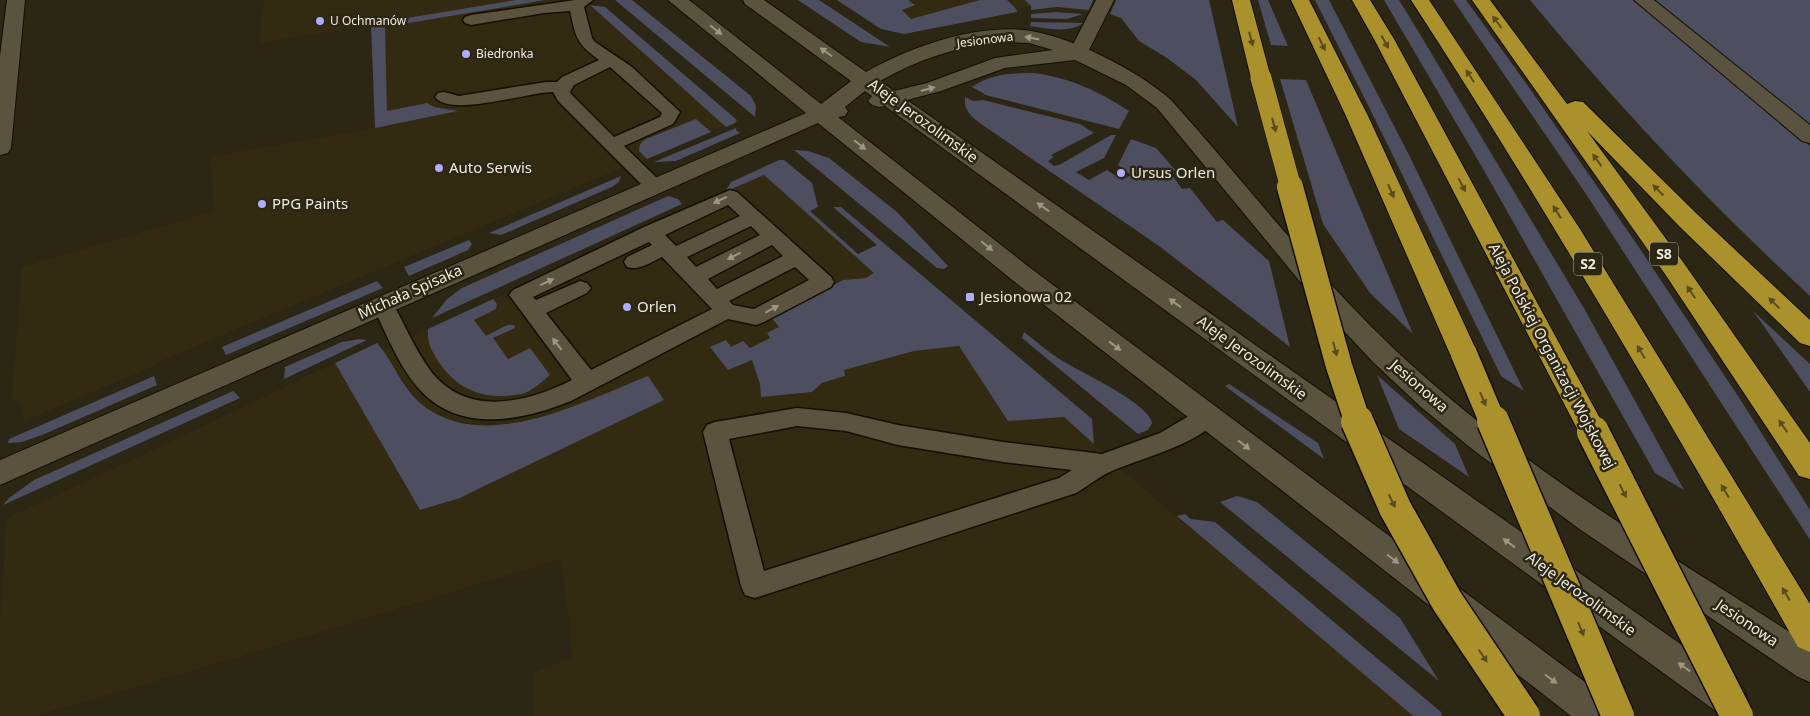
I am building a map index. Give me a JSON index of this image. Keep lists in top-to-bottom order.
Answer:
{
  "streets": {
    "highway": ["S8", "S2", "Aleja Polskiej Organizacji Wojskowej"],
    "street": ["Jesionowa", "Aleje Jerozolimskie", "Michała Spisaka"]
  },
  "crossings": [
    ["Jesionowa", "Aleje Jerozolimskie"],
    ["Jesionowa", "Michała Spisaka"],
    ["Aleje Jerozolimskie", "Michała Spisaka"]
  ],
  "places": {
    "other": [
      "U Ochmanów",
      "Biedronka",
      "Auto Serwis",
      "Ursus Orlen",
      "PPG Paints",
      "Orlen"
    ],
    "transit": ["Jesionowa 02"]
  }
}
